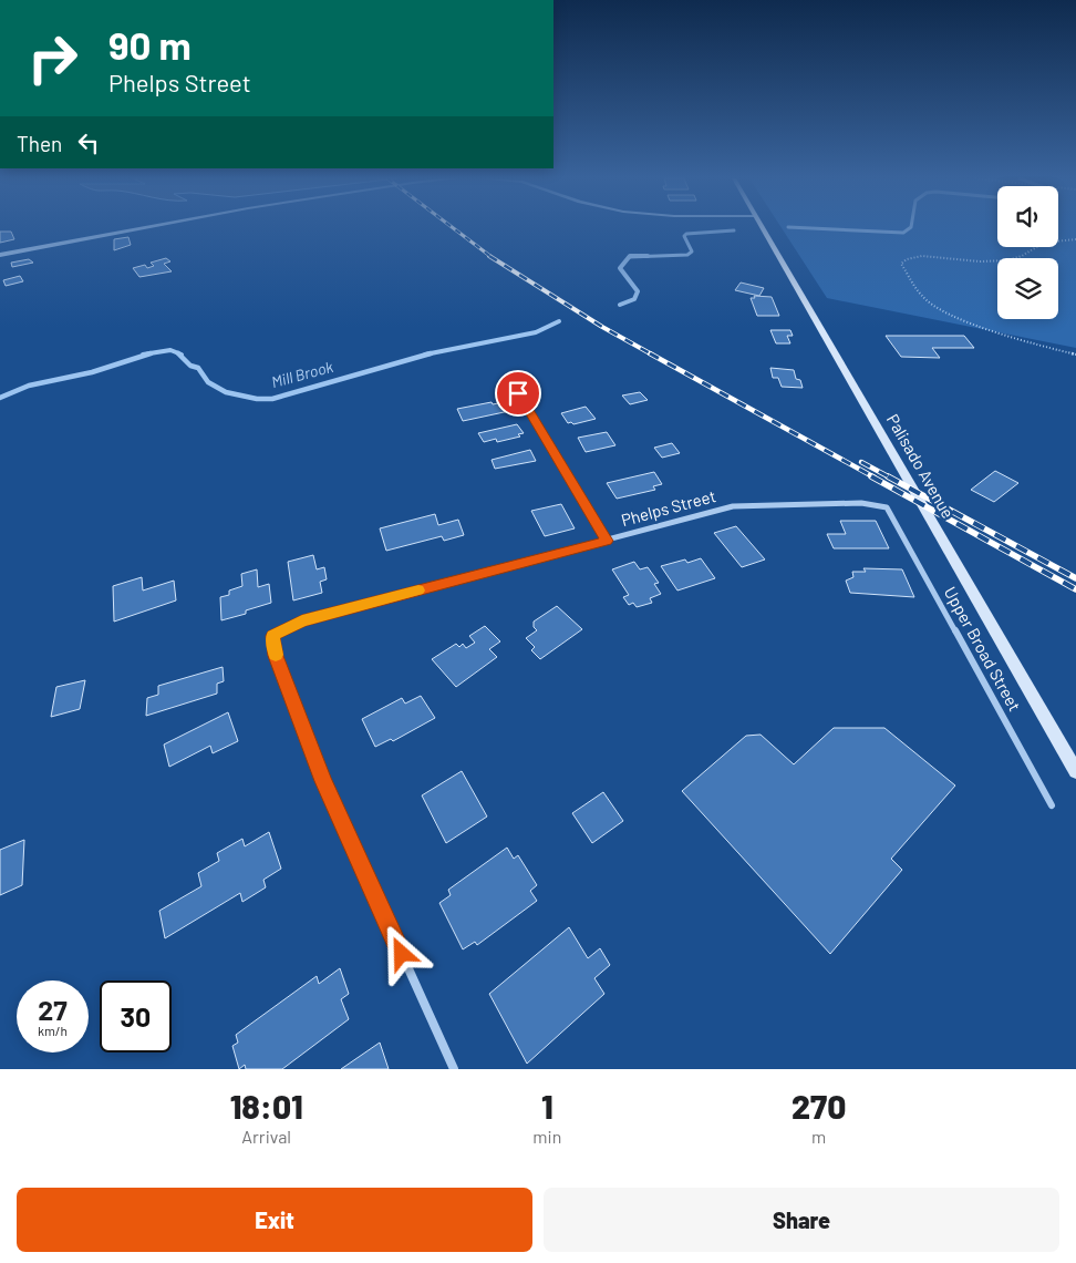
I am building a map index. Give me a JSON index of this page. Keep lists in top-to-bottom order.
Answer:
{
  "streets": {
    "main road": ["Palisado Avenue"],
    "street": ["Phelps Street", "Upper Broad Street"]
  },
  "crossings": [
    ["Phelps Street", "Upper Broad Street"]
  ],
  "water": ["Mill Brook"],
  "page": {
    "turn": ["90 m", "Phelps Street"],
    "then": "Then",
    "speed": "27 km/h",
    "limit": "30",
    "eta": [
      "18:01",
      "Arrival",
      "1",
      "min",
      "270",
      "m"
    ],
    "buttons": ["Exit", "Share"]
  }
}
